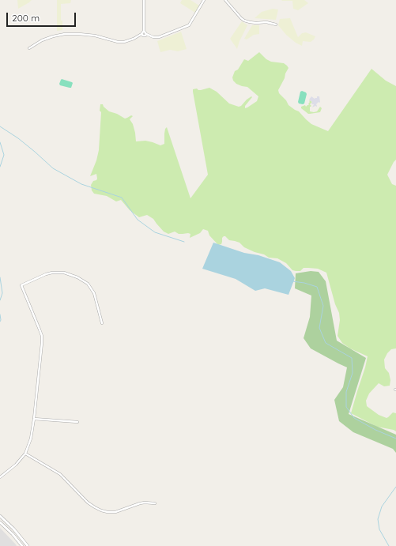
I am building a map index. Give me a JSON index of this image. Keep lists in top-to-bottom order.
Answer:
{
  "scale_bar": "200 m"
}
